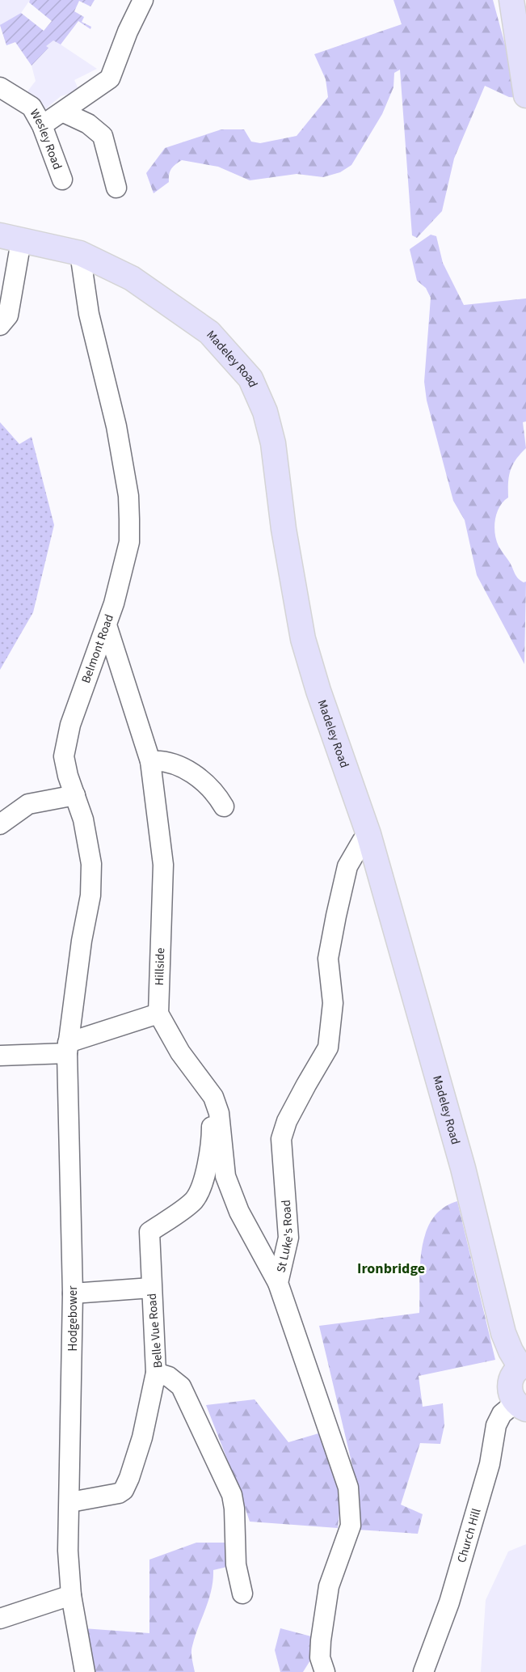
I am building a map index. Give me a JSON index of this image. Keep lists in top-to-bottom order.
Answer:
{
  "streets": {
    "main road": ["Madeley Road"],
    "street": [
      "Wesley Road",
      "Belmont Road",
      "Hillside",
      "St Luke's Road",
      "Hodgebower",
      "Belle Vue Road",
      "Church Hill"
    ]
  },
  "crossings": [
    ["Madeley Road", "Belmont Road"],
    ["Madeley Road", "St Luke's Road"],
    ["Belmont Road", "Hillside"],
    ["Belmont Road", "Hodgebower"]
  ],
  "districts": ["Ironbridge"]
}
